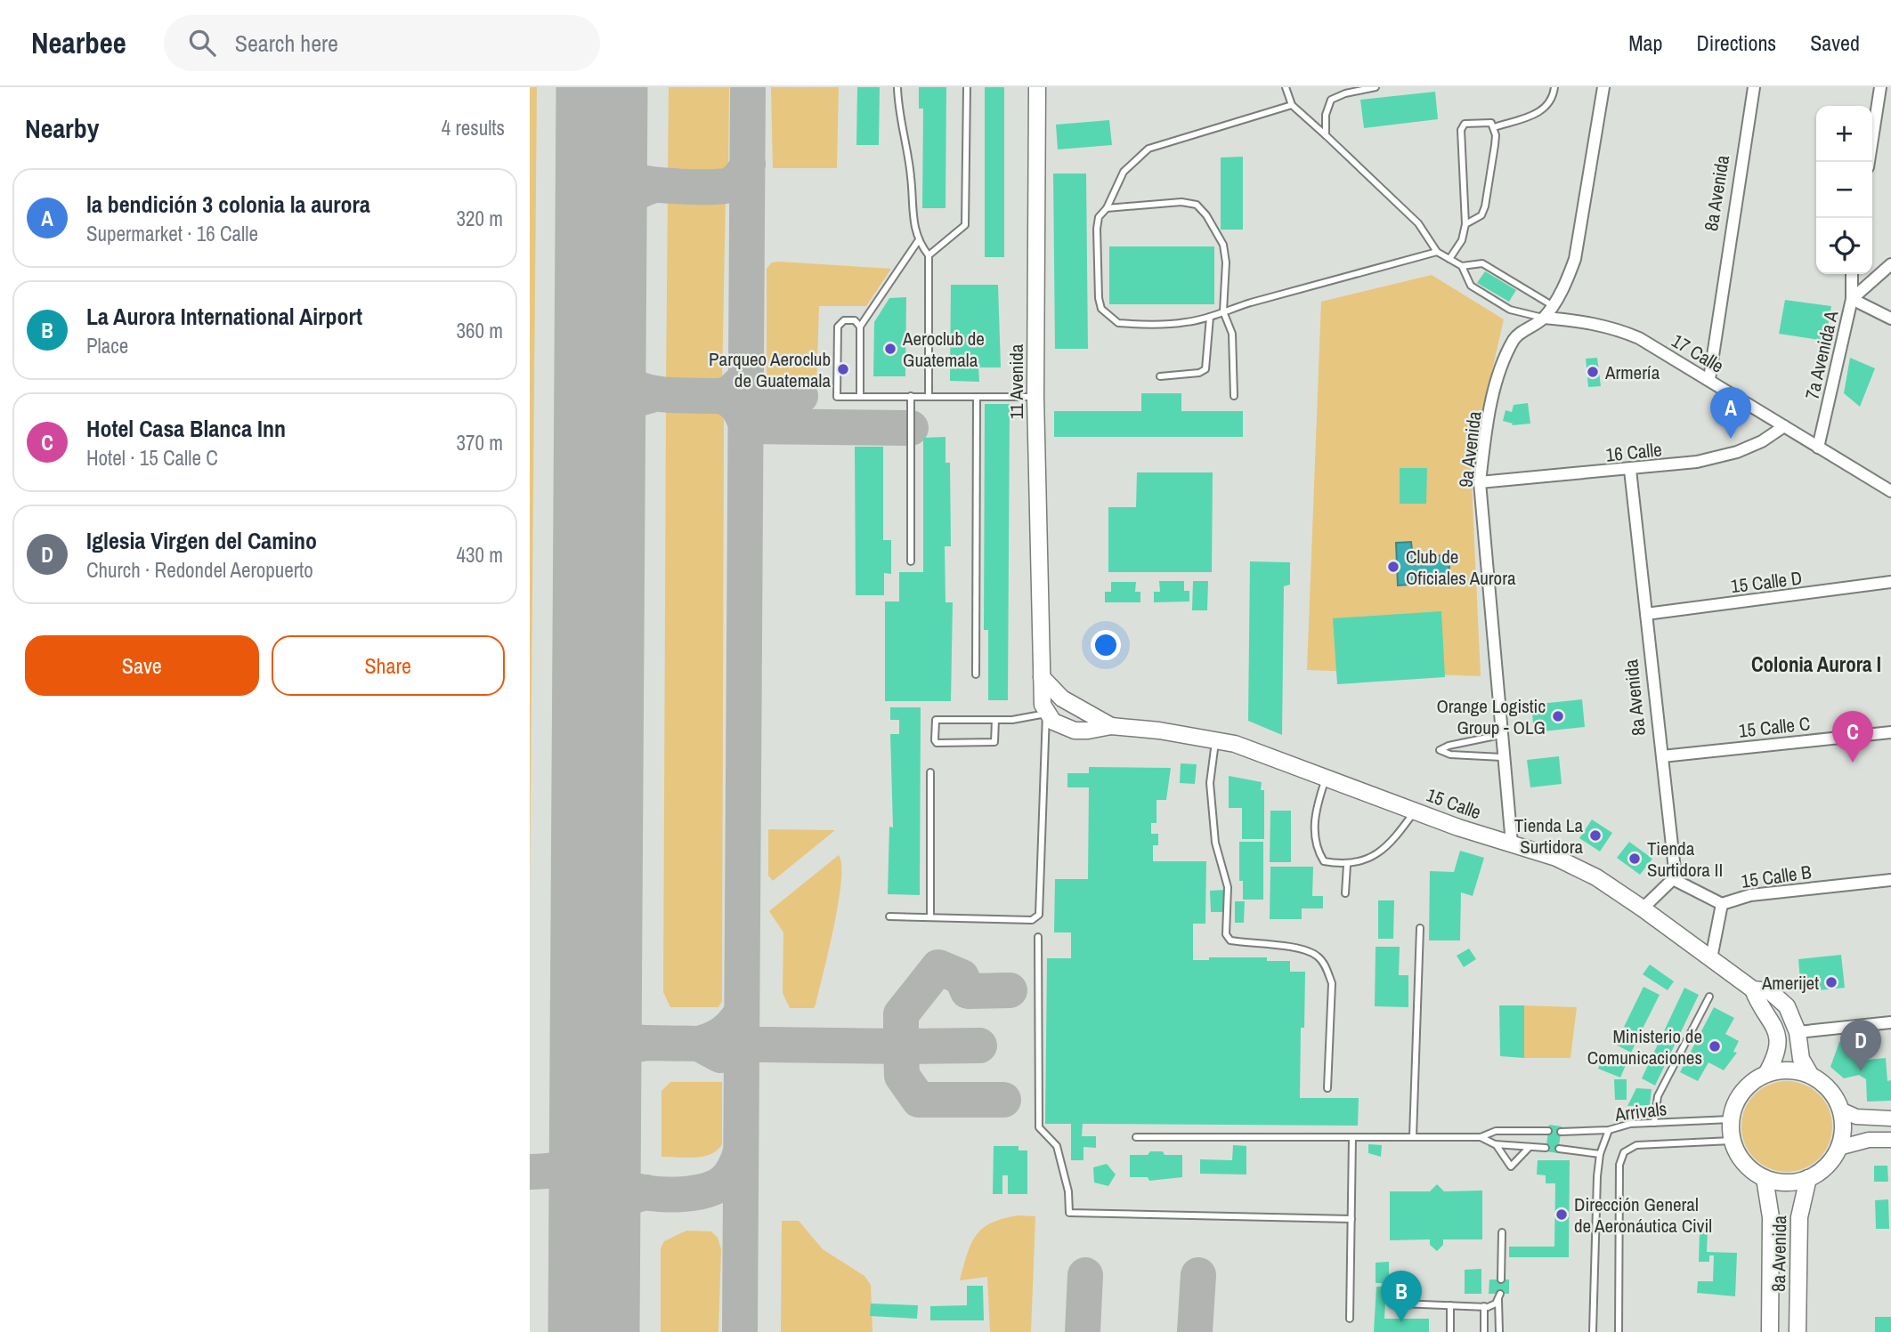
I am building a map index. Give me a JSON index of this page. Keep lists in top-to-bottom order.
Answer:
{
  "streets": {
    "main road": ["8a Avenida", "11 Avenida", "15 Calle"],
    "street": [
      "17 Calle",
      "7a Avenida A",
      "9a Avenida",
      "16 Calle",
      "15 Calle D",
      "15 Calle C",
      "15 Calle B"
    ],
    "lane": ["Arrivals"]
  },
  "crossings": [
    ["8a Avenida", "17 Calle"],
    ["8a Avenida", "16 Calle"],
    ["8a Avenida", "15 Calle D"],
    ["8a Avenida", "15 Calle C"],
    ["8a Avenida", "15 Calle"],
    ["8a Avenida", "Arrivals"],
    ["17 Calle", "7a Avenida A"],
    ["17 Calle", "9a Avenida"],
    ["17 Calle", "16 Calle"],
    ["9a Avenida", "16 Calle"],
    ["9a Avenida", "15 Calle"],
    ["15 Calle", "15 Calle B"],
    ["15 Calle", "Arrivals"]
  ],
  "districts": ["Colonia Aurora I"],
  "places": [
    "Aeroclub de Guatemala",
    "Parqueo Aeroclub de Guatemala",
    "Armería",
    "Club de Oficiales Aurora",
    "Orange Logistic Group - OLG",
    "Tienda La Surtidora",
    "Tienda Surtidora II",
    "Amerijet",
    "Ministerio de Comunicaciones",
    "Dirección General de Aeronáutica Civil"
  ],
  "page": {
    "header": "Nearbee",
    "search": "Search here",
    "nav": ["Map", "Directions", "Saved"],
    "heading": ["Nearby", "4 results"],
    "map_buttons": ["+", "−"],
    "list": [
      {
        "mark": "A",
        "name": "la bendición 3 colonia la aurora",
        "note": "Supermarket · 16 Calle",
        "value": "320 m"
      },
      {
        "mark": "B",
        "name": "La Aurora International Airport",
        "note": "Place",
        "value": "360 m"
      },
      {
        "mark": "C",
        "name": "Hotel Casa Blanca Inn",
        "note": "Hotel · 15 Calle C",
        "value": "370 m"
      },
      {
        "mark": "D",
        "name": "Iglesia Virgen del Camino",
        "note": "Church · Redondel Aeropuerto",
        "value": "430 m"
      }
    ],
    "pins": [
      "A",
      "C",
      "D",
      "B"
    ],
    "buttons": ["Save", "Share"]
  }
}
